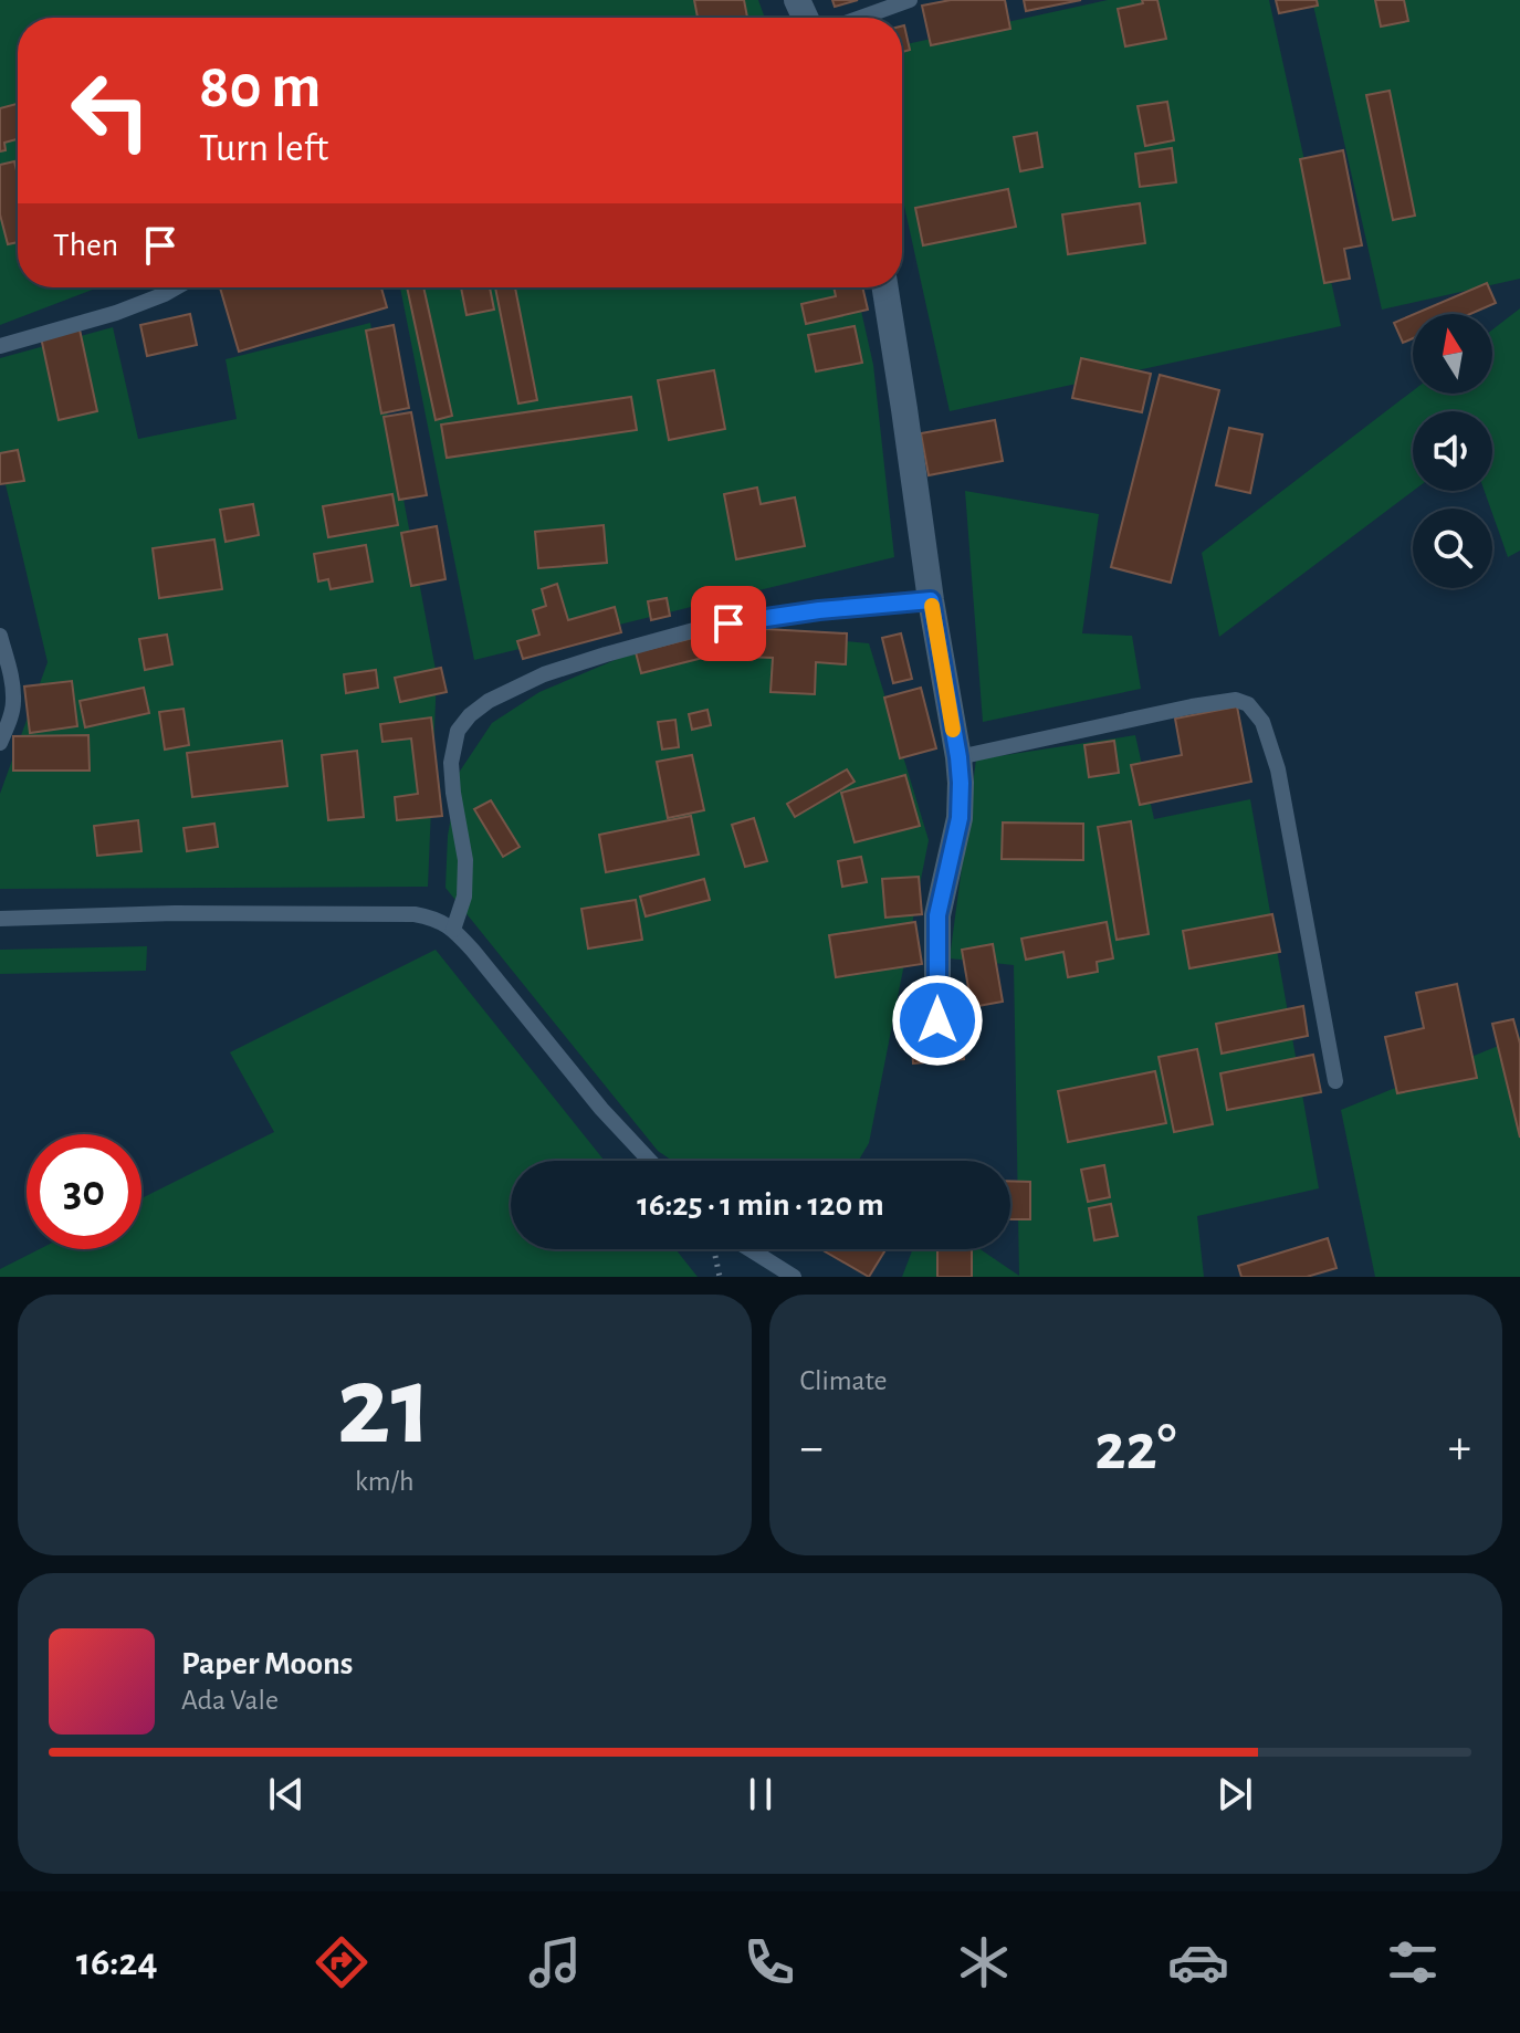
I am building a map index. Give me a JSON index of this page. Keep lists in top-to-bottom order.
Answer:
{
  "north": "top",
  "page": {
    "turn": ["80 m", "Turn left"],
    "then": "Then",
    "limit": "30",
    "trip": "16:25 · 1 min · 120 m",
    "tile": [
      ["21", "km/h"],
      "Climate"
    ],
    "heat": ["−", "22°", "+"],
    "song": ["Paper Moons", "Ada Vale"],
    "tabs": "16:24"
  }
}
